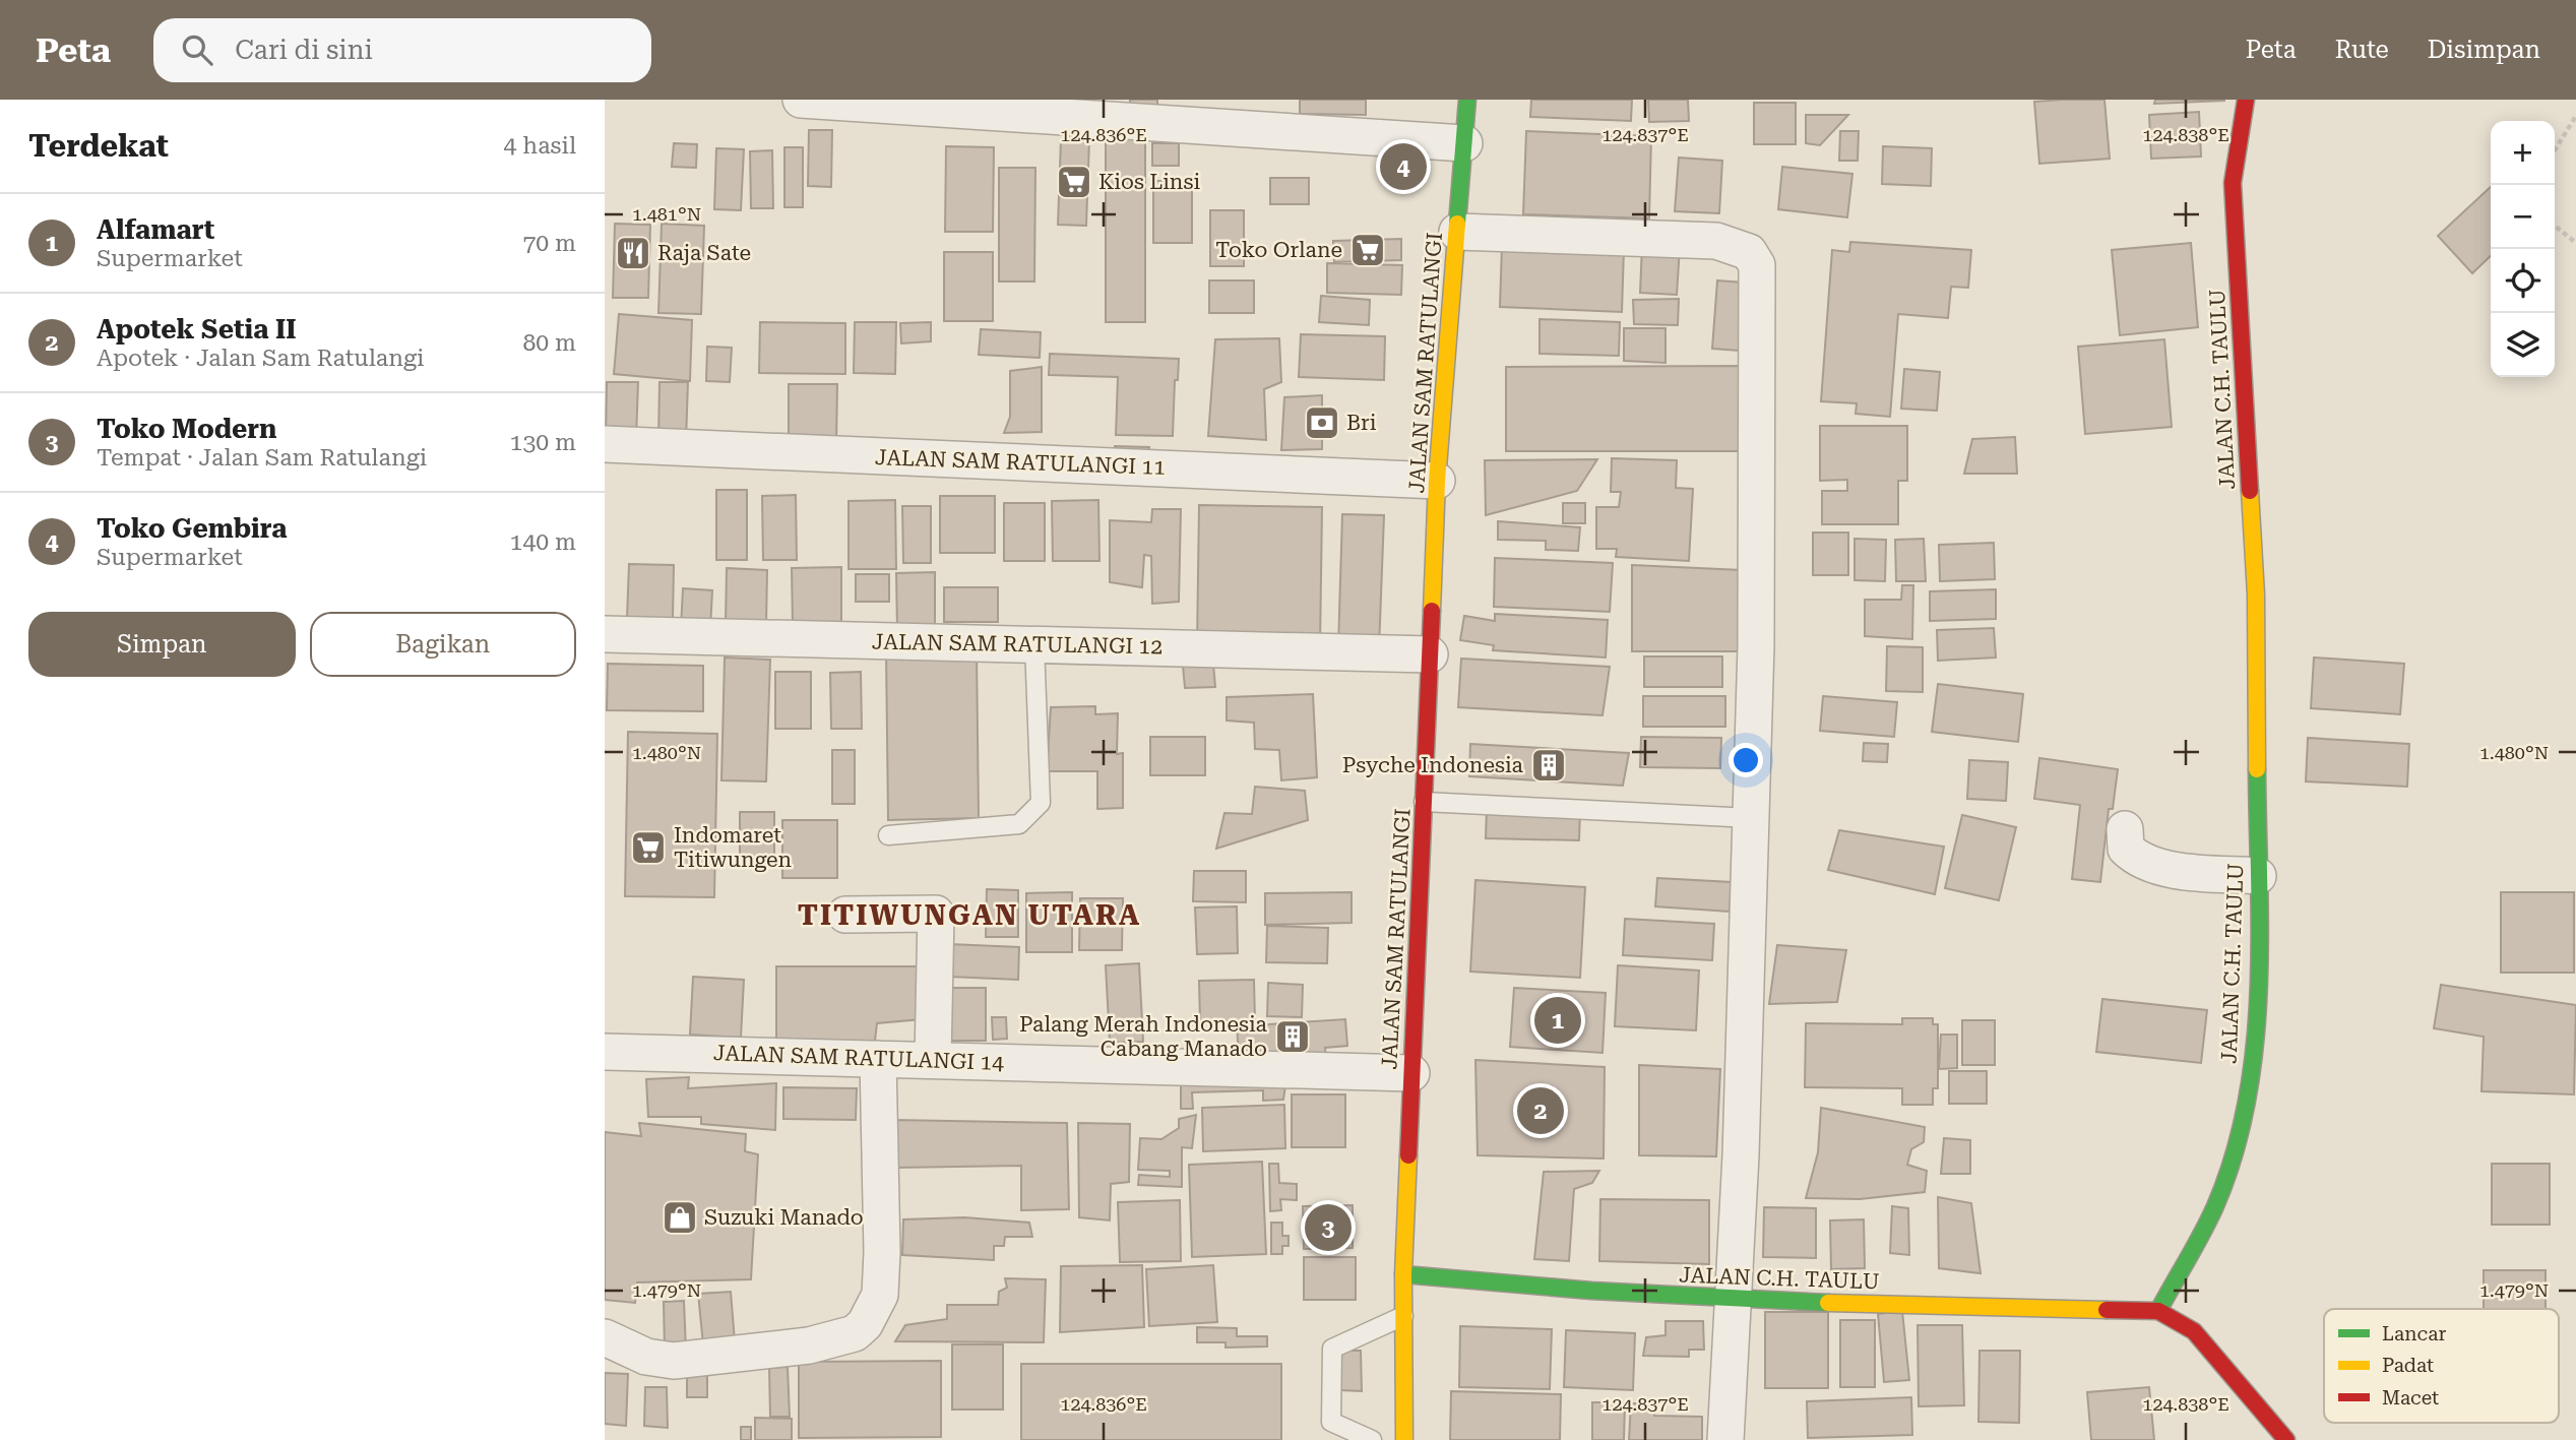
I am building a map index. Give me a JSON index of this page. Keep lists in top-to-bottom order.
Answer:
{
  "streets": {
    "street": [
      "JALAN SAM RATULANGI",
      "JALAN C.H. TAULU",
      "JALAN SAM RATULANGI 11",
      "JALAN SAM RATULANGI 12",
      "JALAN SAM RATULANGI 14"
    ]
  },
  "crossings": [
    ["JALAN SAM RATULANGI", "JALAN C.H. TAULU"],
    ["JALAN SAM RATULANGI", "JALAN SAM RATULANGI 11"],
    ["JALAN SAM RATULANGI", "JALAN SAM RATULANGI 12"],
    ["JALAN SAM RATULANGI", "JALAN SAM RATULANGI 14"]
  ],
  "districts": ["TITIWUNGAN UTARA"],
  "places": {
    "supermarket": ["Kios Linsi", "Toko Orlane", "Indomaret Titiwungen"],
    "restaurant": ["Raja Sate"],
    "bank": ["Bri"],
    "building": ["Psyche Indonesia", "Palang Merah Indonesia Cabang Manado"],
    "shop": ["Suzuki Manado"]
  },
  "legend": ["Lancar", "Padat", "Macet"],
  "page": {
    "header": "Peta",
    "search": "Cari di sini",
    "nav": ["Peta", "Rute", "Disimpan"],
    "heading": ["Terdekat", "4 hasil"],
    "map_buttons": ["+", "−"],
    "pins": [
      "4",
      "1",
      "2",
      "3"
    ],
    "list": [
      {
        "mark": "1",
        "name": "Alfamart",
        "note": "Supermarket",
        "value": "70 m"
      },
      {
        "mark": "2",
        "name": "Apotek Setia II",
        "note": "Apotek · Jalan Sam Ratulangi",
        "value": "80 m"
      },
      {
        "mark": "3",
        "name": "Toko Modern",
        "note": "Tempat · Jalan Sam Ratulangi",
        "value": "130 m"
      },
      {
        "mark": "4",
        "name": "Toko Gembira",
        "note": "Supermarket",
        "value": "140 m"
      }
    ],
    "buttons": ["Simpan", "Bagikan"]
  },
  "coordinates": [
    "124.836°E",
    "124.837°E",
    "124.838°E",
    "1.481°N",
    "1.480°N",
    "1.479°N"
  ]
}
